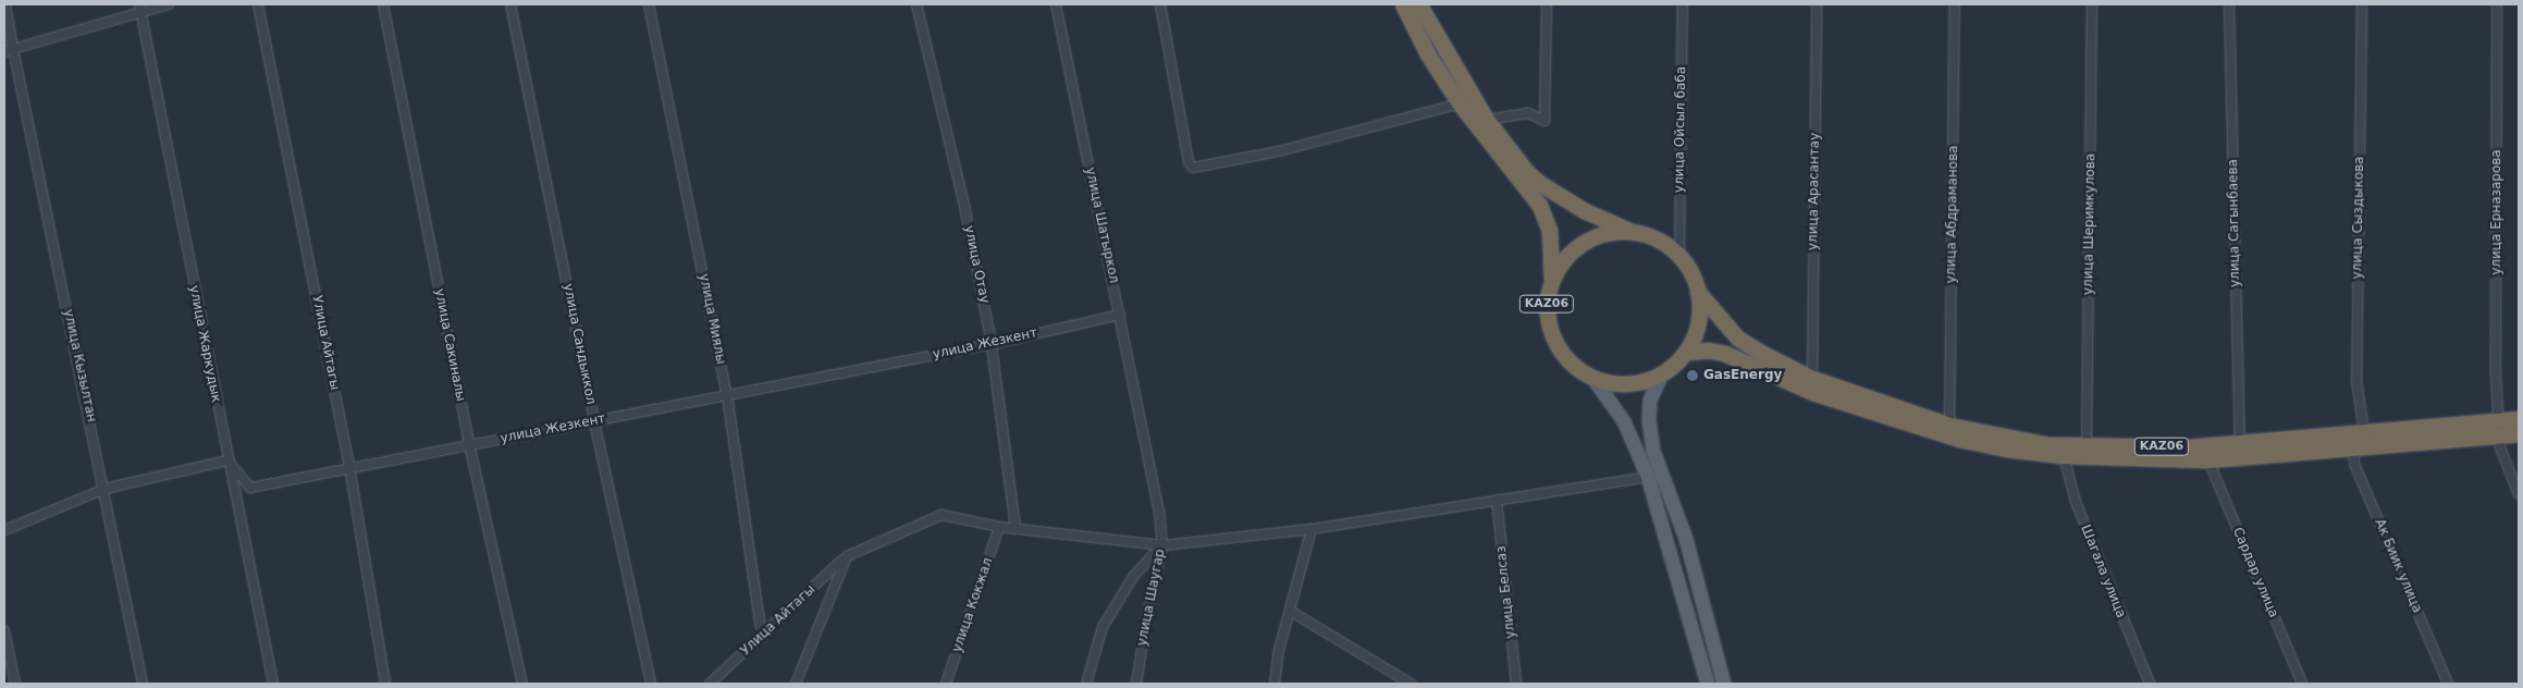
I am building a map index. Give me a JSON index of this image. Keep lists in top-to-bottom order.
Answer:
{
  "streets": {
    "highway": ["KАZ06"],
    "street": [
      "улица Ойсыл баба",
      "улица Арасантау",
      "улица Ерназарова",
      "улица Абдраманова",
      "улица Сыздыкова",
      "улица Сагынбаева",
      "улица Шеримкулова",
      "улица Шатыркол",
      "улица Отау",
      "улица Миялы",
      "Улица Айтагы",
      "улица Жаркудык",
      "улица Сандыккол",
      "улица Жезкент",
      "улица Сакиналы",
      "улица Кызылтан",
      "Ак Биик улица",
      "Шагала улица",
      "Сардар улица",
      "улица Белсаз",
      "улица Шаугар",
      "улица Кокжал"
    ]
  },
  "crossings": [
    ["улица Ойсыл баба", "KАZ06"],
    ["улица Арасантау", "KАZ06"],
    ["улица Ерназарова", "KАZ06"],
    ["улица Абдраманова", "KАZ06"],
    ["улица Сыздыкова", "KАZ06"],
    ["улица Сагынбаева", "KАZ06"],
    ["улица Шеримкулова", "KАZ06"],
    ["улица Шатыркол", "улица Жезкент"],
    ["улица Шатыркол", "улица Шаугар"],
    ["улица Отау", "Улица Айтагы"],
    ["улица Отау", "улица Жезкент"],
    ["KАZ06", "Ак Биик улица"],
    ["KАZ06", "Шагала улица"],
    ["KАZ06", "Сардар улица"],
    ["улица Миялы", "Улица Айтагы"],
    ["улица Миялы", "улица Жезкент"],
    ["Улица Айтагы", "улица Жезкент"],
    ["Улица Айтагы", "улица Белсаз"],
    ["Улица Айтагы", "улица Шаугар"],
    ["Улица Айтагы", "улица Кокжал"],
    ["улица Жаркудык", "улица Жезкент"],
    ["улица Сандыккол", "улица Жезкент"],
    ["улица Жезкент", "улица Сакиналы"]
  ],
  "places": ["GasEnergy"]
}
